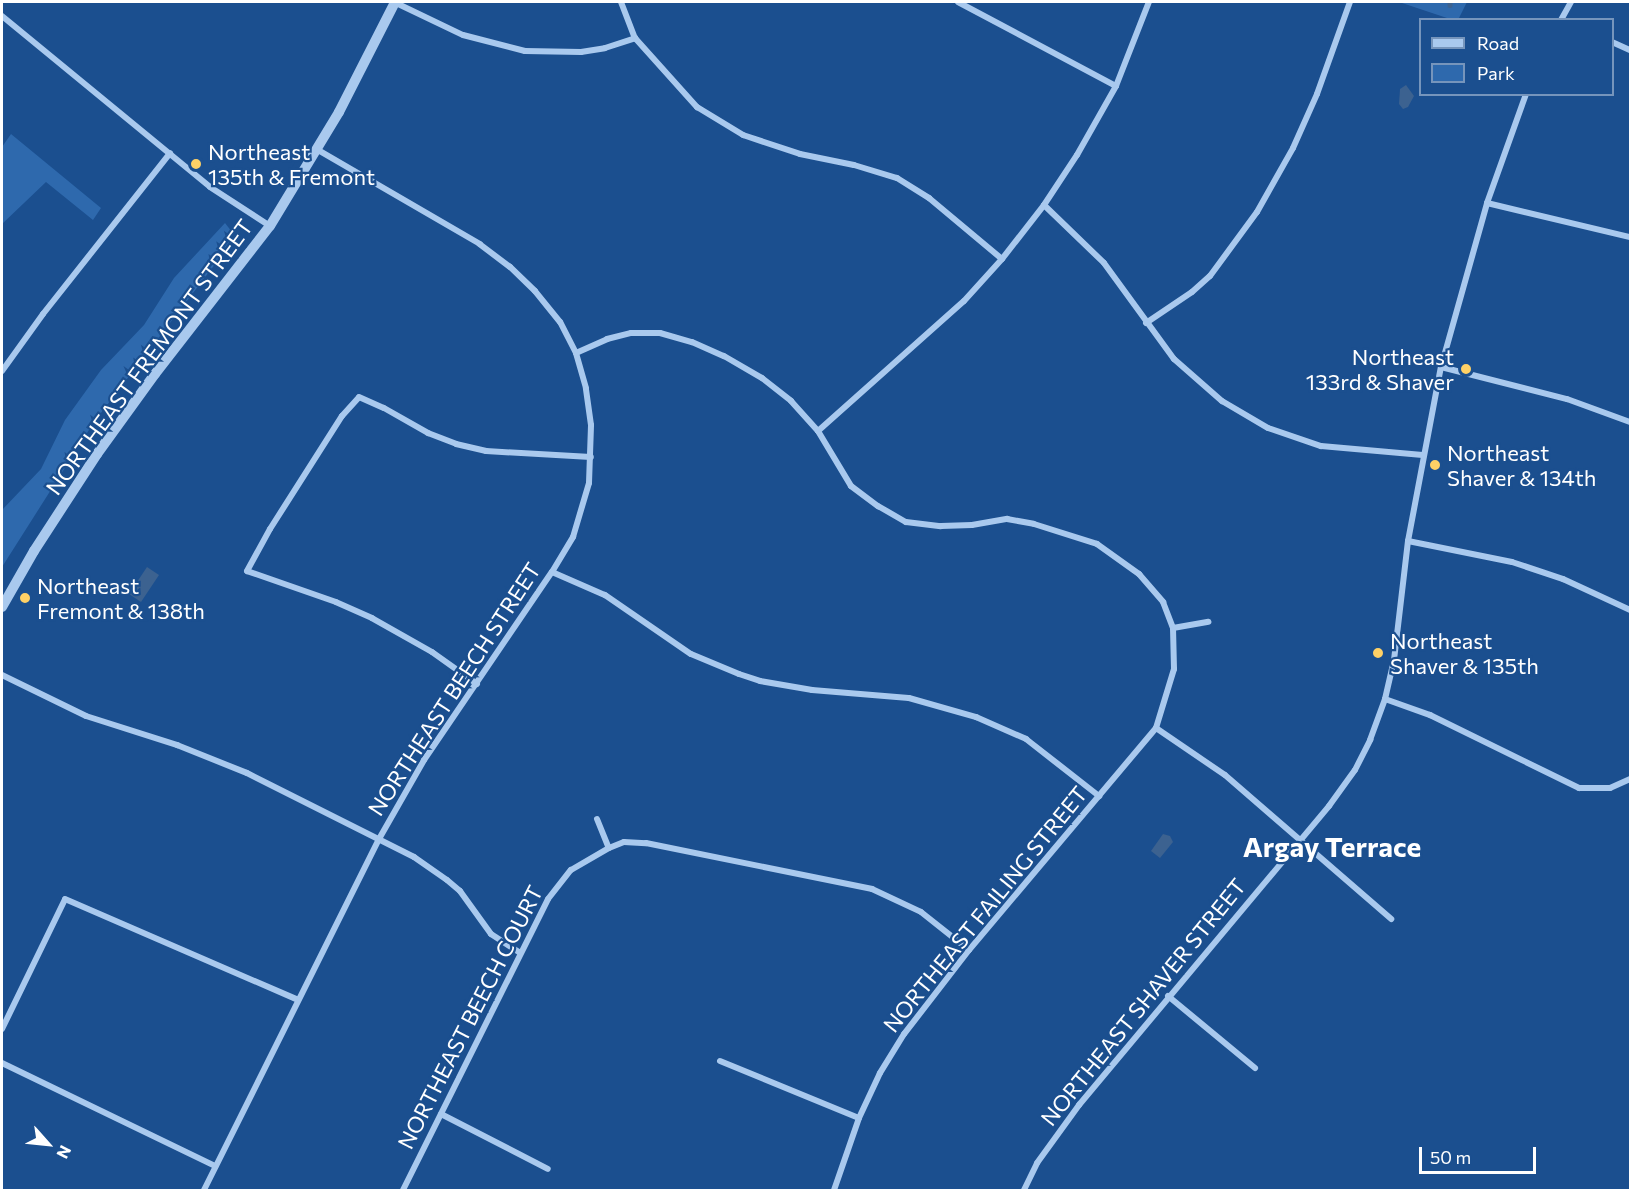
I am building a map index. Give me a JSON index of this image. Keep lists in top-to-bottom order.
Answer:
{
  "streets": {
    "street": [
      "NORTHEAST FREMONT STREET",
      "NORTHEAST BEECH STREET",
      "NORTHEAST FAILING STREET",
      "NORTHEAST SHAVER STREET",
      "NORTHEAST BEECH COURT"
    ]
  },
  "crossings": [
    ["NORTHEAST FREMONT STREET", "NORTHEAST BEECH STREET"],
    ["NORTHEAST FAILING STREET", "NORTHEAST BEECH COURT"]
  ],
  "districts": ["Argay Terrace"],
  "places": [
    "Northeast 135th & Fremont",
    "Northeast 133rd & Shaver",
    "Northeast Shaver & 134th",
    "Northeast Fremont & 138th",
    "Northeast Shaver & 135th"
  ],
  "legend": ["Road", "Park"],
  "scale_bar": "50 m",
  "north": "bottom right"
}
